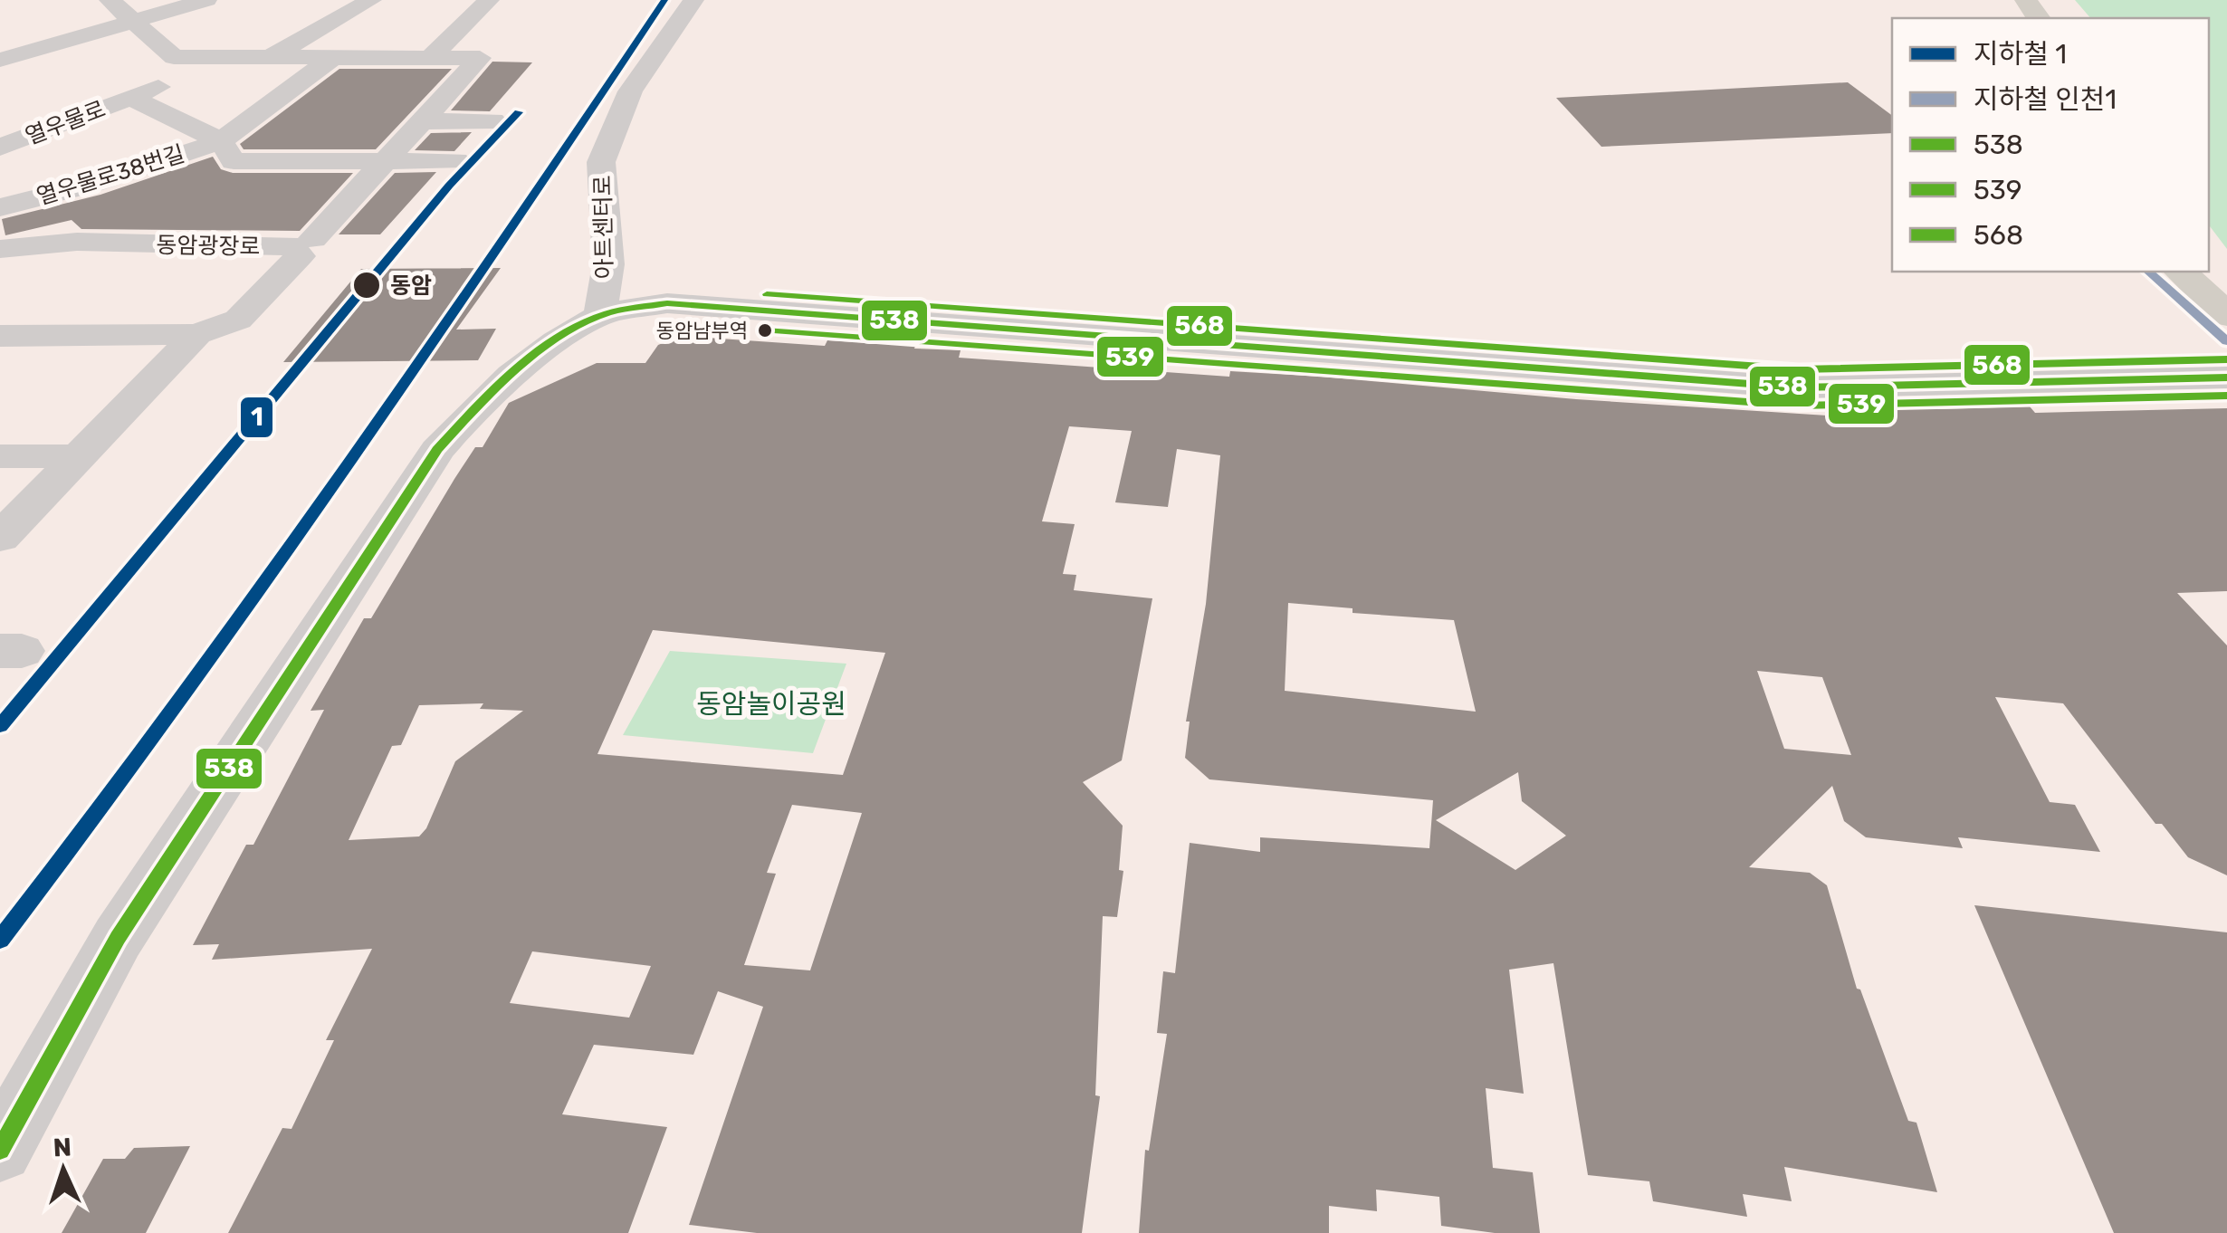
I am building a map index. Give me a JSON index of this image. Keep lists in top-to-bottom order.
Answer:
{
  "streets": {
    "street": [
      "열우물로",
      "열우물로38번길",
      "아트센터로",
      "동암광장로"
    ]
  },
  "crossings": [
    ["열우물로", "열우물로38번길"]
  ],
  "parks": ["동암놀이공원"],
  "places": ["동암", "동암남부역"],
  "lines": [
    "metro line 1",
    "metro line 인천1",
    "transit line 568",
    "transit line 538",
    "transit line 539"
  ],
  "legend": [
    "지하철 1",
    "지하철 인천1",
    "538",
    "539",
    "568"
  ],
  "north": "top"
}
